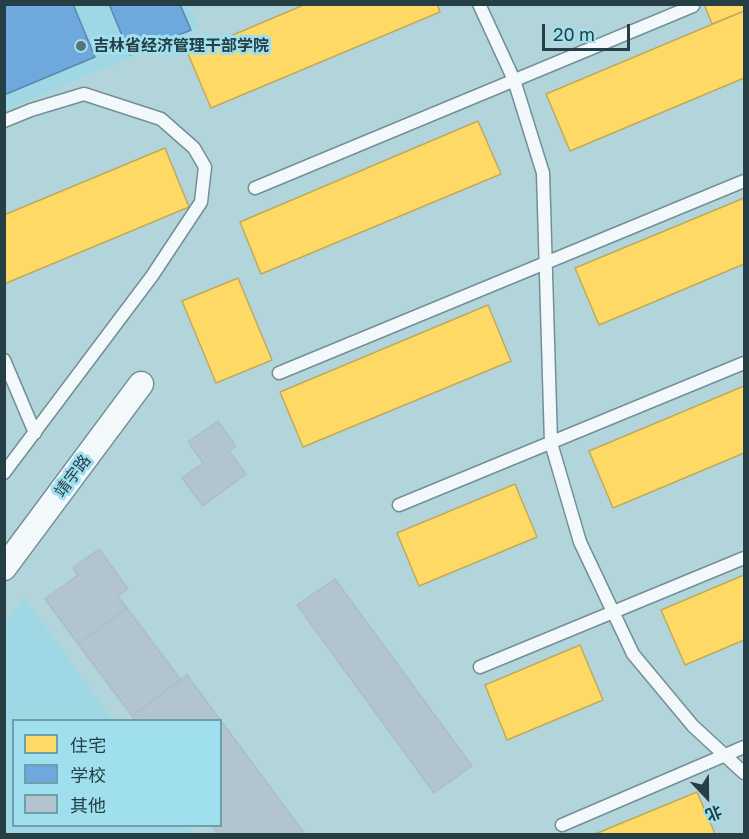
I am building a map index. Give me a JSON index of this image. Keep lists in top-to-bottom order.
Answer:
{
  "streets": {
    "street": ["靖宇路"]
  },
  "places": ["吉林省经济管理干部学院"],
  "legend": ["住宅", "学校", "其他"],
  "scale_bar": "20 m",
  "north": "bottom"
}
